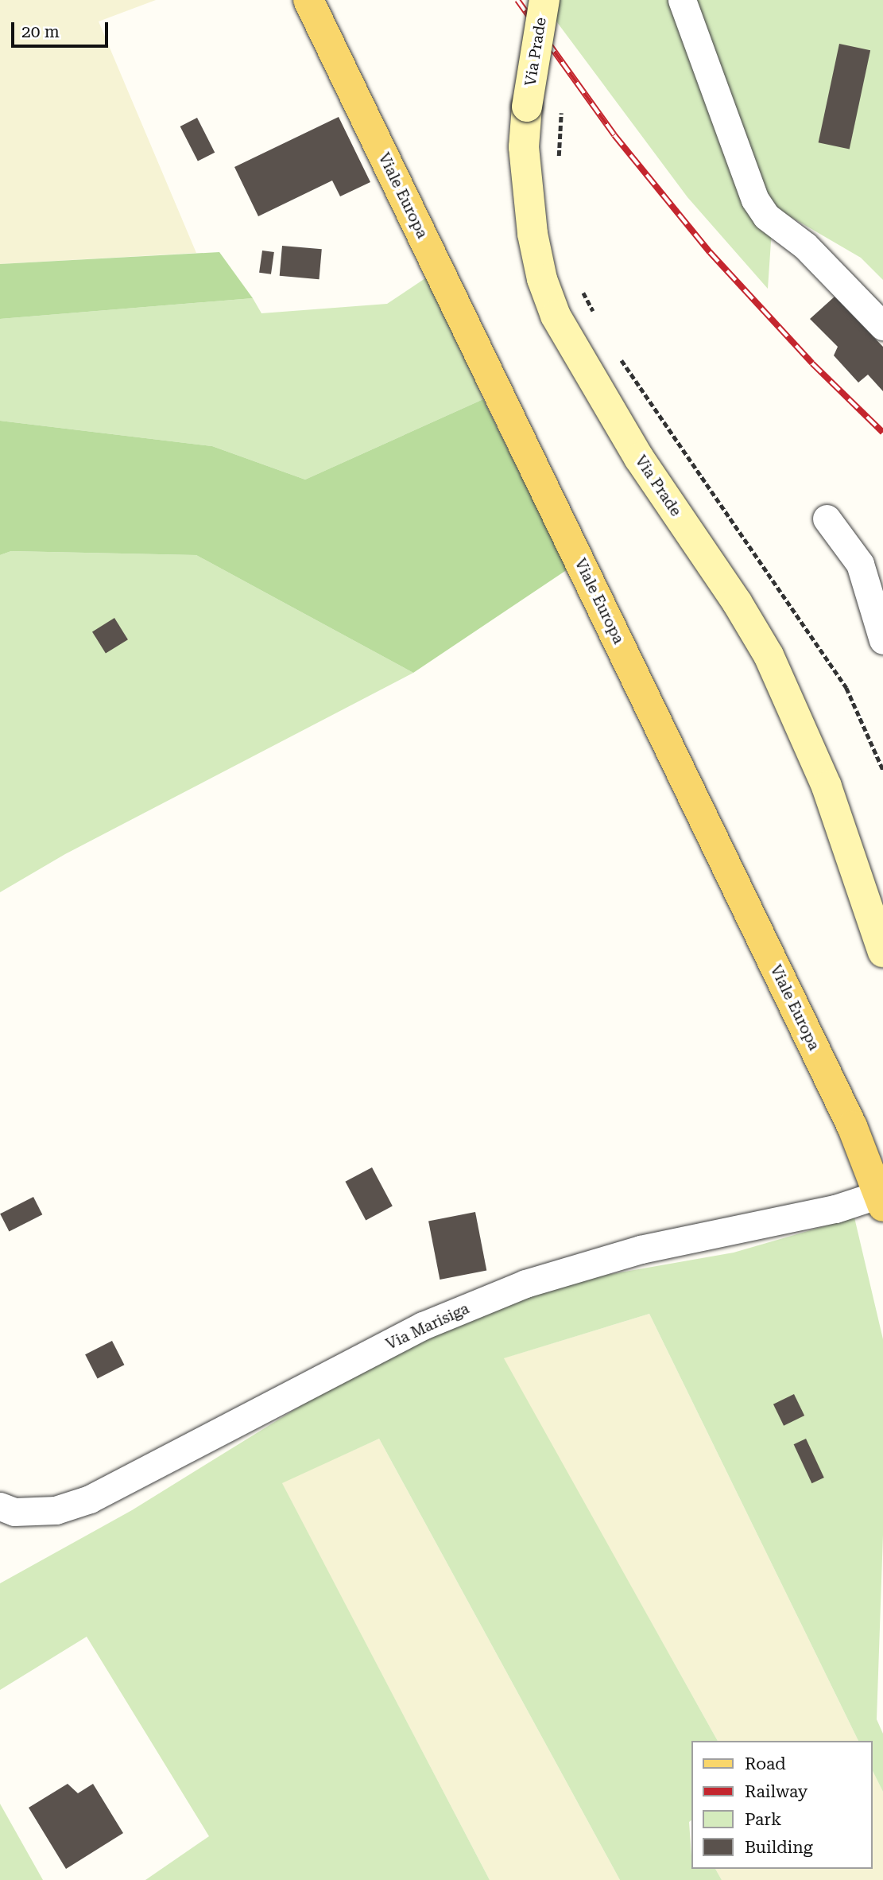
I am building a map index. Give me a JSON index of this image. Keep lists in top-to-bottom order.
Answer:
{
  "streets": {
    "main road": ["Via Prade", "Viale Europa"],
    "street": ["Via Marisiga"]
  },
  "crossings": [
    ["Viale Europa", "Via Marisiga"]
  ],
  "legend": [
    "Road",
    "Railway",
    "Park",
    "Building"
  ],
  "scale_bar": "20 m"
}
